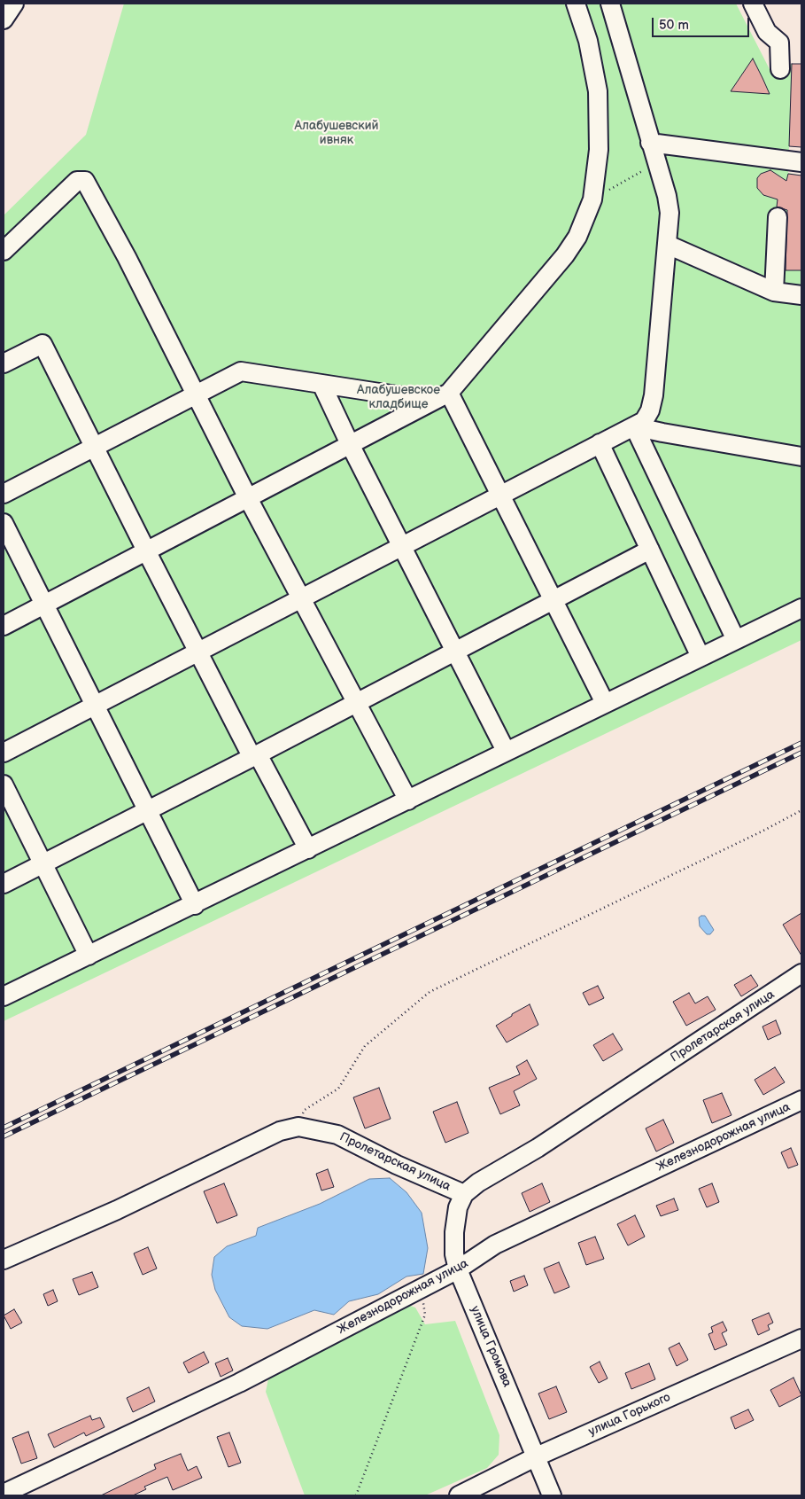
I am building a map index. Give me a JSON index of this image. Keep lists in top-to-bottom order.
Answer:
{
  "streets": {
    "street": [
      "Пролетарская улица",
      "Железнодорожная улица",
      "улица Громова",
      "улица Горького"
    ]
  },
  "crossings": [
    ["Пролетарская улица", "улица Громова"],
    ["Железнодорожная улица", "улица Громова"],
    ["улица Громова", "улица Горького"]
  ],
  "parks": ["Алабушевский ивняк", "Алабушевское кладбище"],
  "scale_bar": "50 m"
}
